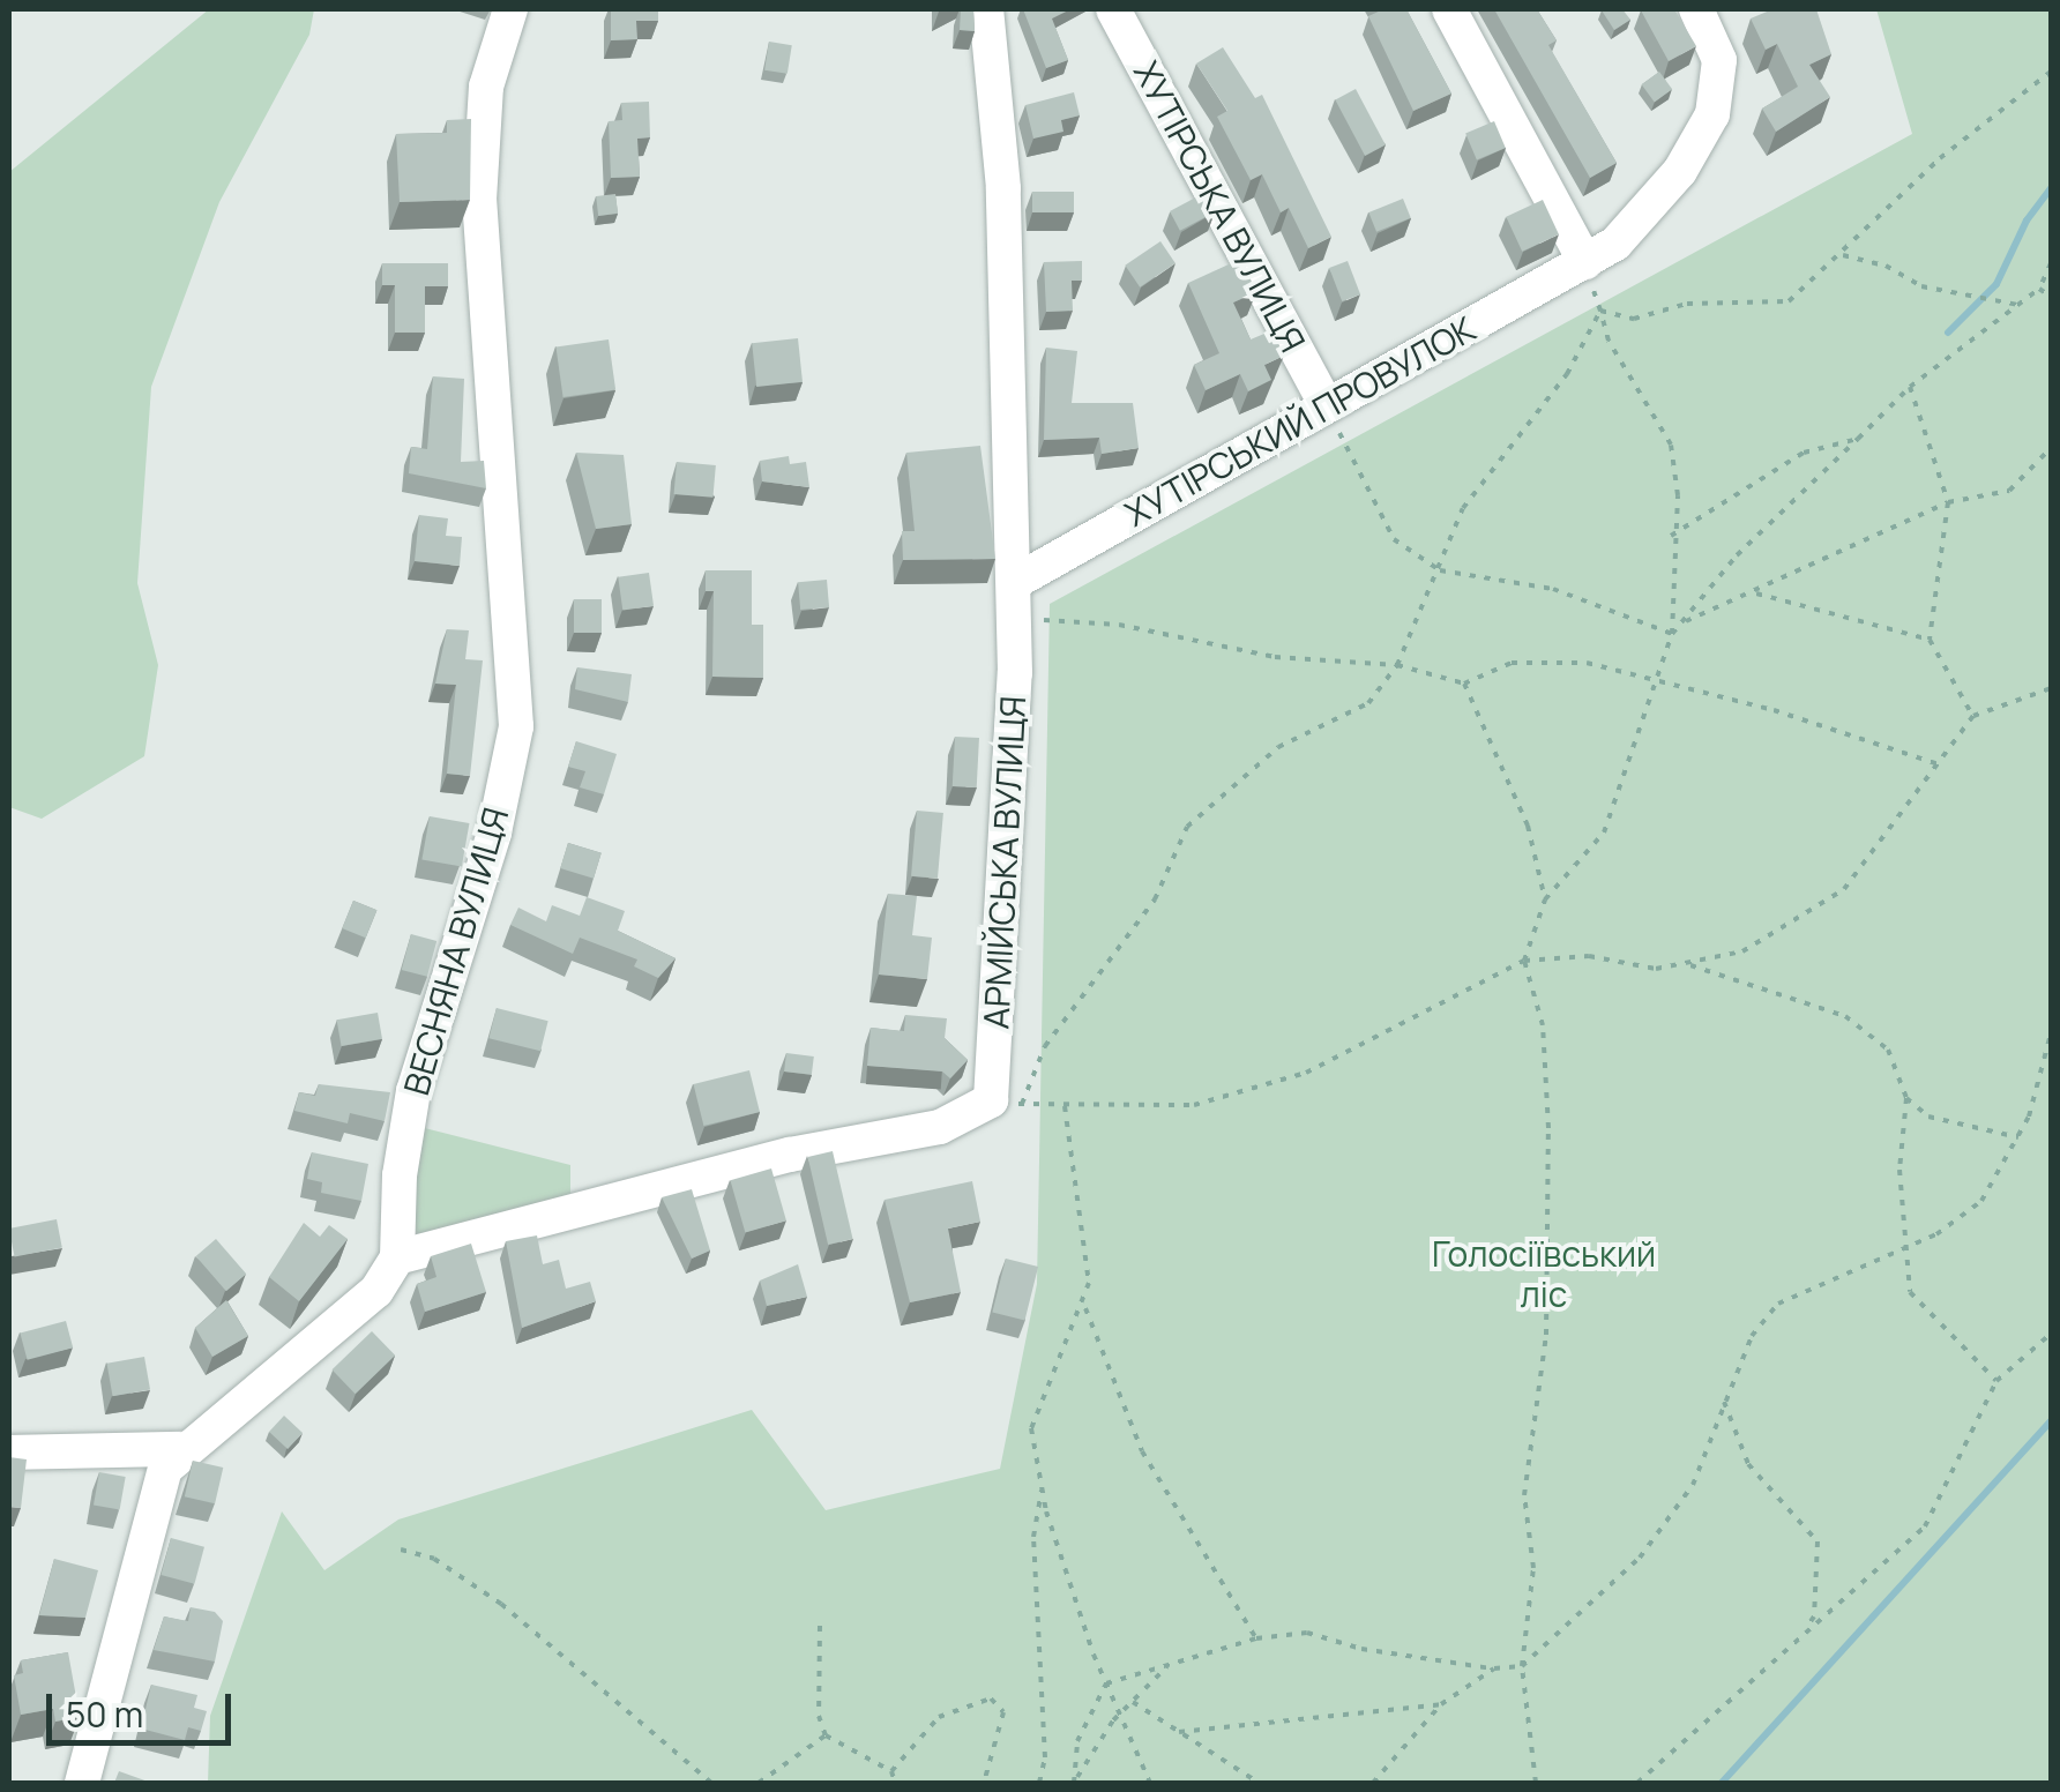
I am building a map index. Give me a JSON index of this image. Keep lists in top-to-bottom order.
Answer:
{
  "streets": {
    "street": [
      "ХУТІРСЬКА ВУЛИЦЯ",
      "ХУТІРСЬКИЙ ПРОВУЛОК",
      "АРМІЙСЬКА ВУЛИЦЯ",
      "ВЕСНЯНА ВУЛИЦЯ"
    ]
  },
  "crossings": [
    ["ХУТІРСЬКА ВУЛИЦЯ", "ХУТІРСЬКИЙ ПРОВУЛОК"],
    ["ХУТІРСЬКИЙ ПРОВУЛОК", "АРМІЙСЬКА ВУЛИЦЯ"]
  ],
  "parks": ["Голосіївський ліс"],
  "scale_bar": "50 m"
}
